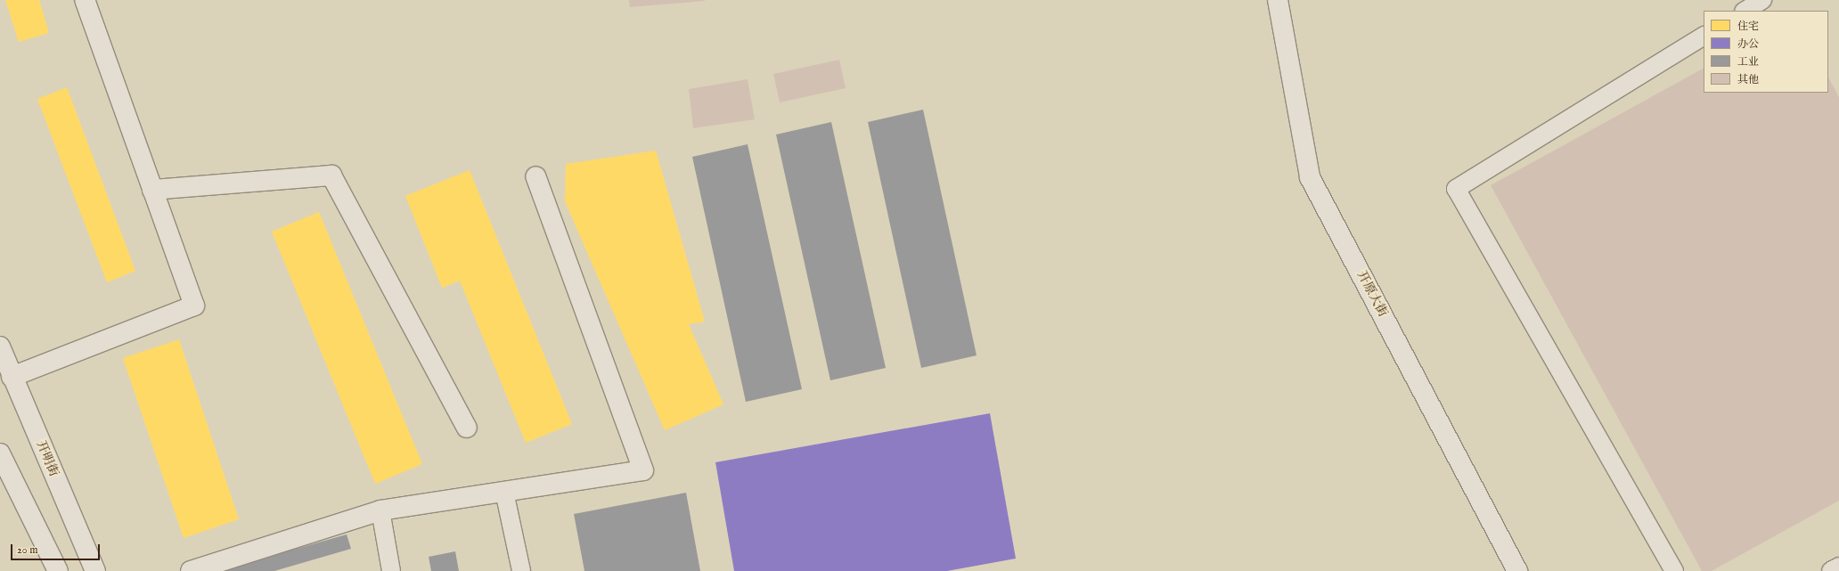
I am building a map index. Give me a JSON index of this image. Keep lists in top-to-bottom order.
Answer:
{
  "streets": {
    "street": ["开原大街", "开明街"]
  },
  "legend": [
    "住宅",
    "办公",
    "工业",
    "其他"
  ],
  "scale_bar": "20 m"
}
